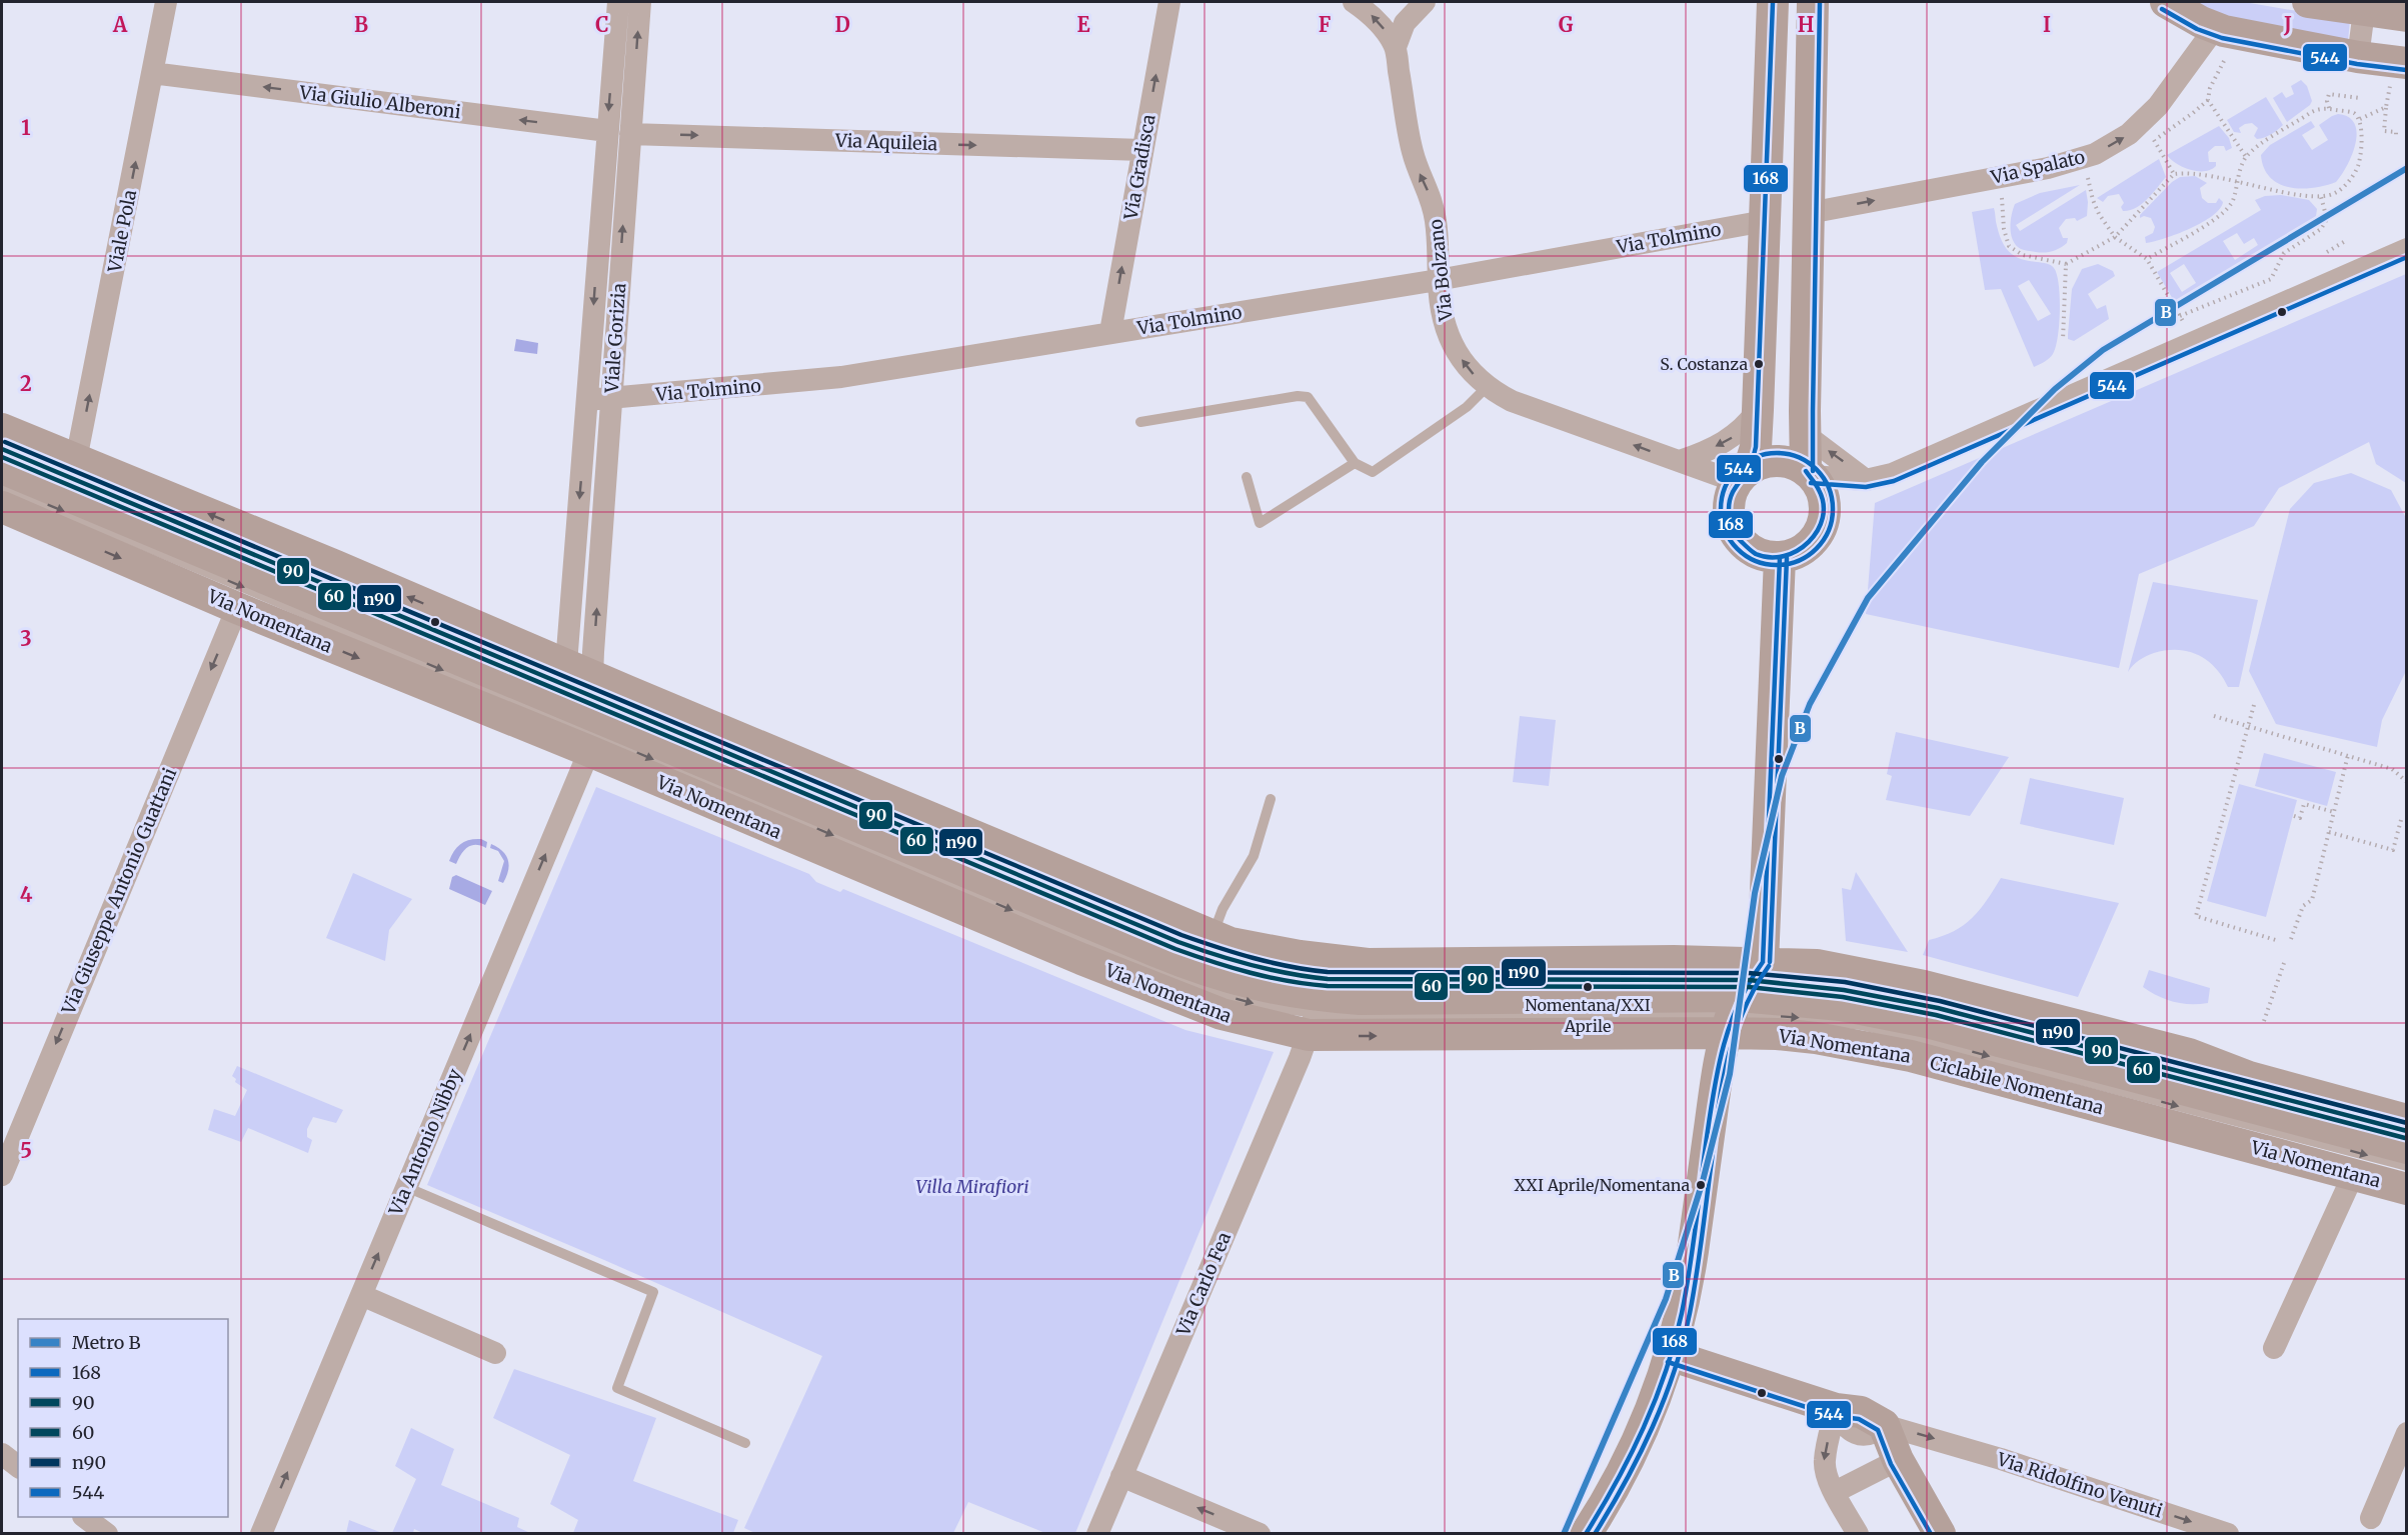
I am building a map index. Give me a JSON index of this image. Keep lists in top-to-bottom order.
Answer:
{
  "streets": {
    "street": [
      "Via Giulio Alberoni",
      "Via Aquileia",
      "Via Gradisca",
      "Via Spalato",
      "Viale Pola",
      "Via Tolmino",
      "Via Bolzano",
      "Viale Gorizia",
      "Via Nomentana",
      "Via Giuseppe Antonio Guattani",
      "Via Antonio Nibby",
      "Via Carlo Fea",
      "Via Ridolfino Venuti"
    ]
  },
  "crossings": [
    ["Via Giulio Alberoni", "Viale Pola"],
    ["Via Giulio Alberoni", "Viale Gorizia"],
    ["Via Aquileia", "Via Gradisca"],
    ["Via Aquileia", "Viale Gorizia"],
    ["Via Gradisca", "Via Tolmino"],
    ["Viale Pola", "Via Nomentana"],
    ["Via Tolmino", "Via Bolzano"],
    ["Via Tolmino", "Viale Gorizia"],
    ["Viale Gorizia", "Via Nomentana"],
    ["Viale Gorizia", "Via Antonio Nibby"],
    ["Via Nomentana", "Via Giuseppe Antonio Guattani"],
    ["Via Nomentana", "Via Antonio Nibby"],
    ["Via Nomentana", "Via Carlo Fea"]
  ],
  "one_way": [
    "Via Giulio Alberoni",
    "Via Aquileia",
    "Via Gradisca",
    "Via Spalato",
    "Viale Pola",
    "Via Bolzano",
    "Via Giuseppe Antonio Guattani",
    "Via Antonio Nibby",
    "Via Ridolfino Venuti"
  ],
  "parks": ["Villa Mirafiori"],
  "places": ["S. Costanza", "Nomentana/XXI Aprile", "XXI Aprile/Nomentana"],
  "lines": [
    "transit line 168",
    "transit line 544",
    "metro line B",
    "transit line n90",
    "transit line 90",
    "transit line 60"
  ],
  "legend": [
    "Metro B",
    "168",
    "90",
    "60",
    "n90",
    "544"
  ],
  "grid": {
    "columns": [
      "A",
      "B",
      "C",
      "D",
      "E",
      "F",
      "G",
      "H",
      "I",
      "J"
    ],
    "rows": [
      "1",
      "2",
      "3",
      "4",
      "5"
    ]
  }
}
